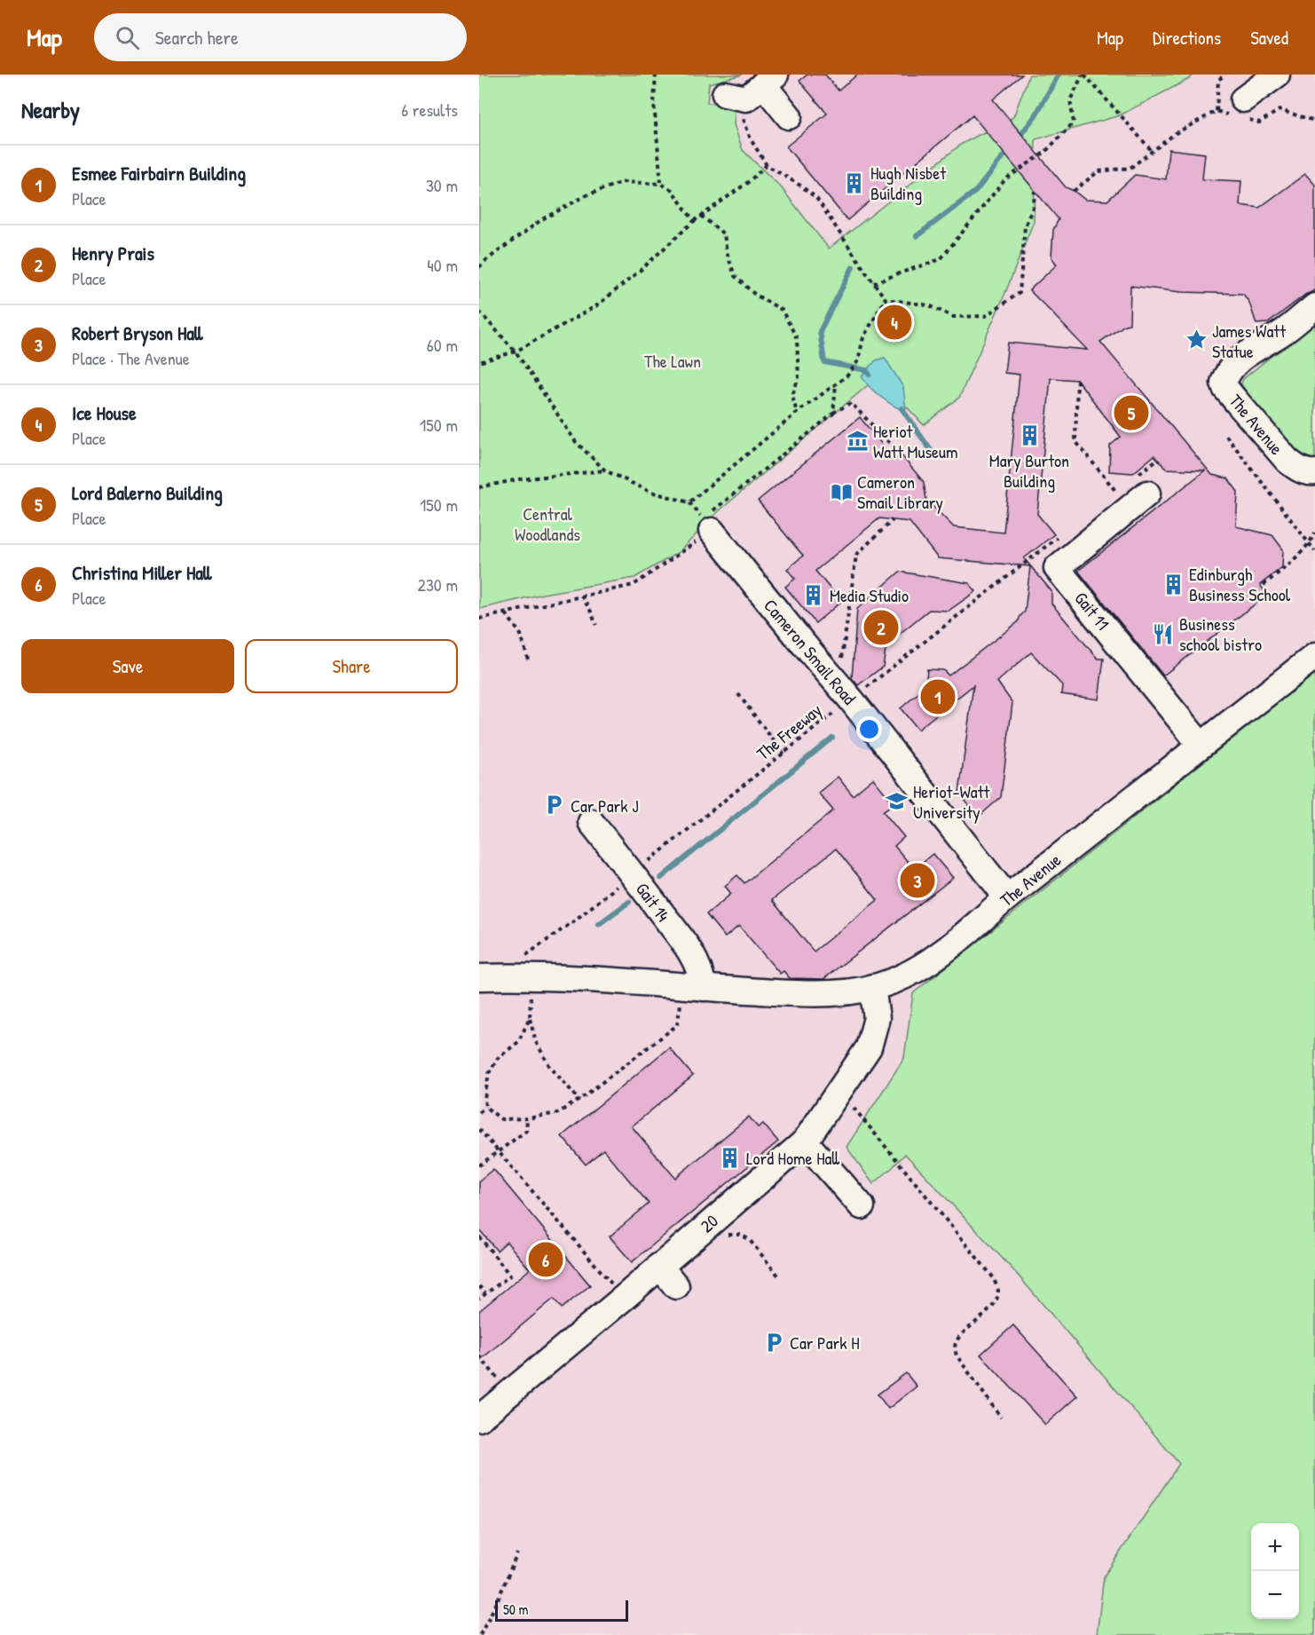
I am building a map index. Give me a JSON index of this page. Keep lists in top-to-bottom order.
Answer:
{
  "streets": {
    "street": [
      "The Avenue",
      "Gait 11",
      "Cameron Smail Road",
      "Gait 14",
      "20"
    ],
    "path": ["The Freeway"]
  },
  "crossings": [
    ["The Avenue", "Gait 11"],
    ["The Avenue", "Cameron Smail Road"],
    ["The Avenue", "Gait 14"],
    ["The Avenue", "20"],
    ["Cameron Smail Road", "The Freeway"],
    ["The Freeway", "Gait 14"]
  ],
  "parks": ["The Lawn", "Central Woodlands"],
  "places": {
    "building": [
      "Hugh Nisbet Building",
      "Mary Burton Building",
      "Edinburgh Business School",
      "Media Studio",
      "Lord Home Hall"
    ],
    "place": ["James Watt Statue"],
    "museum": ["Heriot Watt Museum"],
    "library": ["Cameron Smail Library"],
    "restaurant": ["Business school bistro"],
    "school or university": ["Heriot-Watt University"],
    "parking": ["Car Park J", "Car Park H"]
  },
  "scale_bar": "50 m",
  "page": {
    "header": "Map",
    "search": "Search here",
    "nav": ["Map", "Directions", "Saved"],
    "heading": ["Nearby", "6 results"],
    "list": [
      {
        "mark": "1",
        "name": "Esmee Fairbairn Building",
        "note": "Place",
        "value": "30 m"
      },
      {
        "mark": "2",
        "name": "Henry Prais",
        "note": "Place",
        "value": "40 m"
      },
      {
        "mark": "3",
        "name": "Robert Bryson Hall",
        "note": "Place · The Avenue",
        "value": "60 m"
      },
      {
        "mark": "4",
        "name": "Ice House",
        "note": "Place",
        "value": "150 m"
      },
      {
        "mark": "5",
        "name": "Lord Balerno Building",
        "note": "Place",
        "value": "150 m"
      },
      {
        "mark": "6",
        "name": "Christina Miller Hall",
        "note": "Place",
        "value": "230 m"
      }
    ],
    "pins": [
      "4",
      "5",
      "2",
      "1",
      "3",
      "6"
    ],
    "buttons": ["Save", "Share"],
    "map_buttons": ["+", "−"],
    "scale": "50 m"
  }
}
